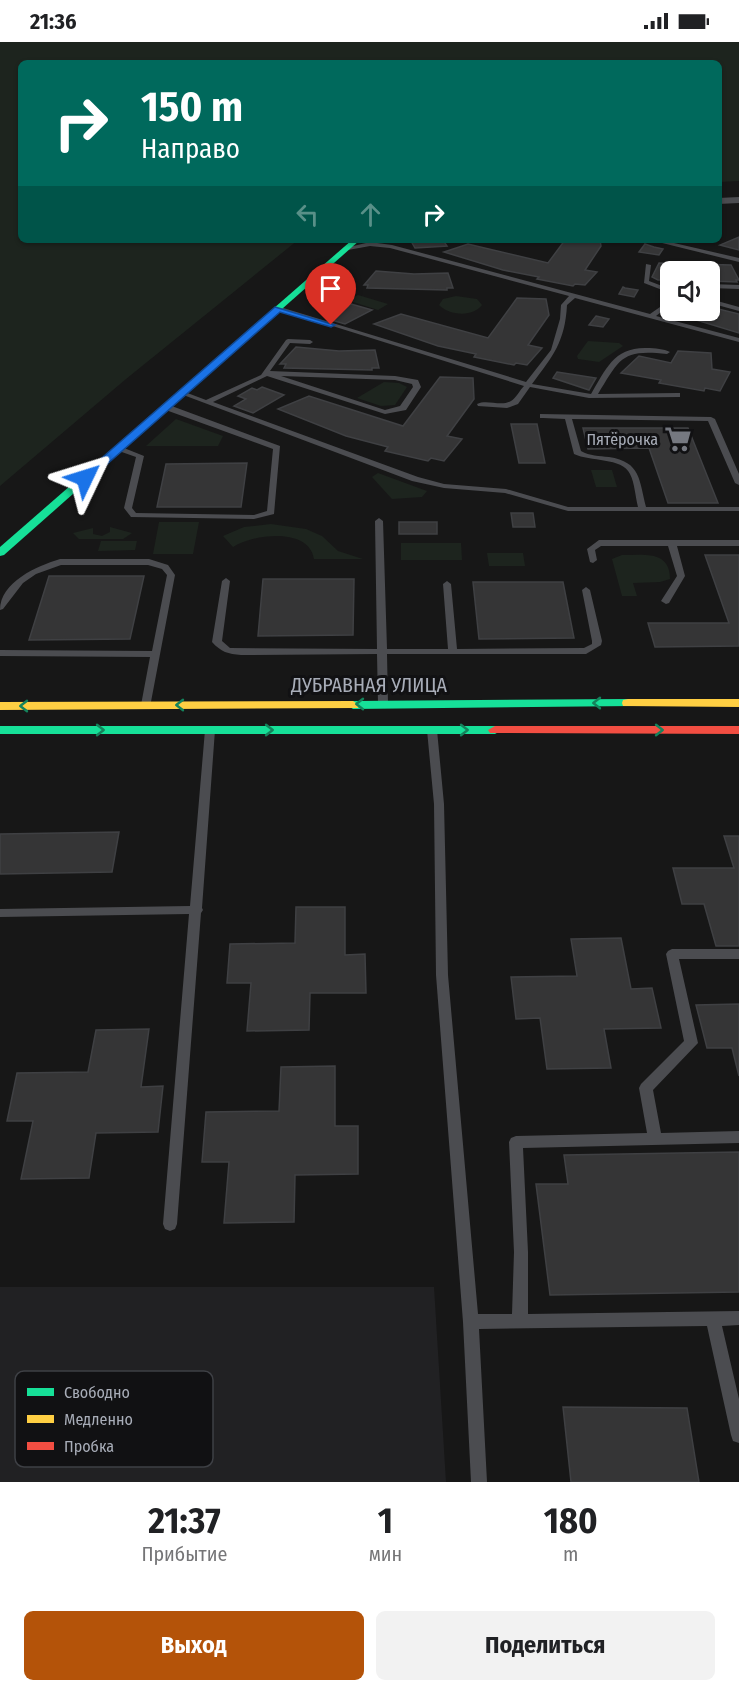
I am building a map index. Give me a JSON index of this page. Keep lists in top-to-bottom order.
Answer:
{
  "streets": {
    "street": ["ДУБРАВНАЯ УЛИЦА"]
  },
  "places": {
    "supermarket": ["Пятёрочка"]
  },
  "legend": ["Свободно", "Медленно", "Пробка"],
  "page": {
    "status": "21:36",
    "turn": ["150 m", "Направо"],
    "eta": [
      "21:37",
      "Прибытие",
      "1",
      "мин",
      "180",
      "m"
    ],
    "buttons": ["Выход", "Поделиться"]
  }
}
